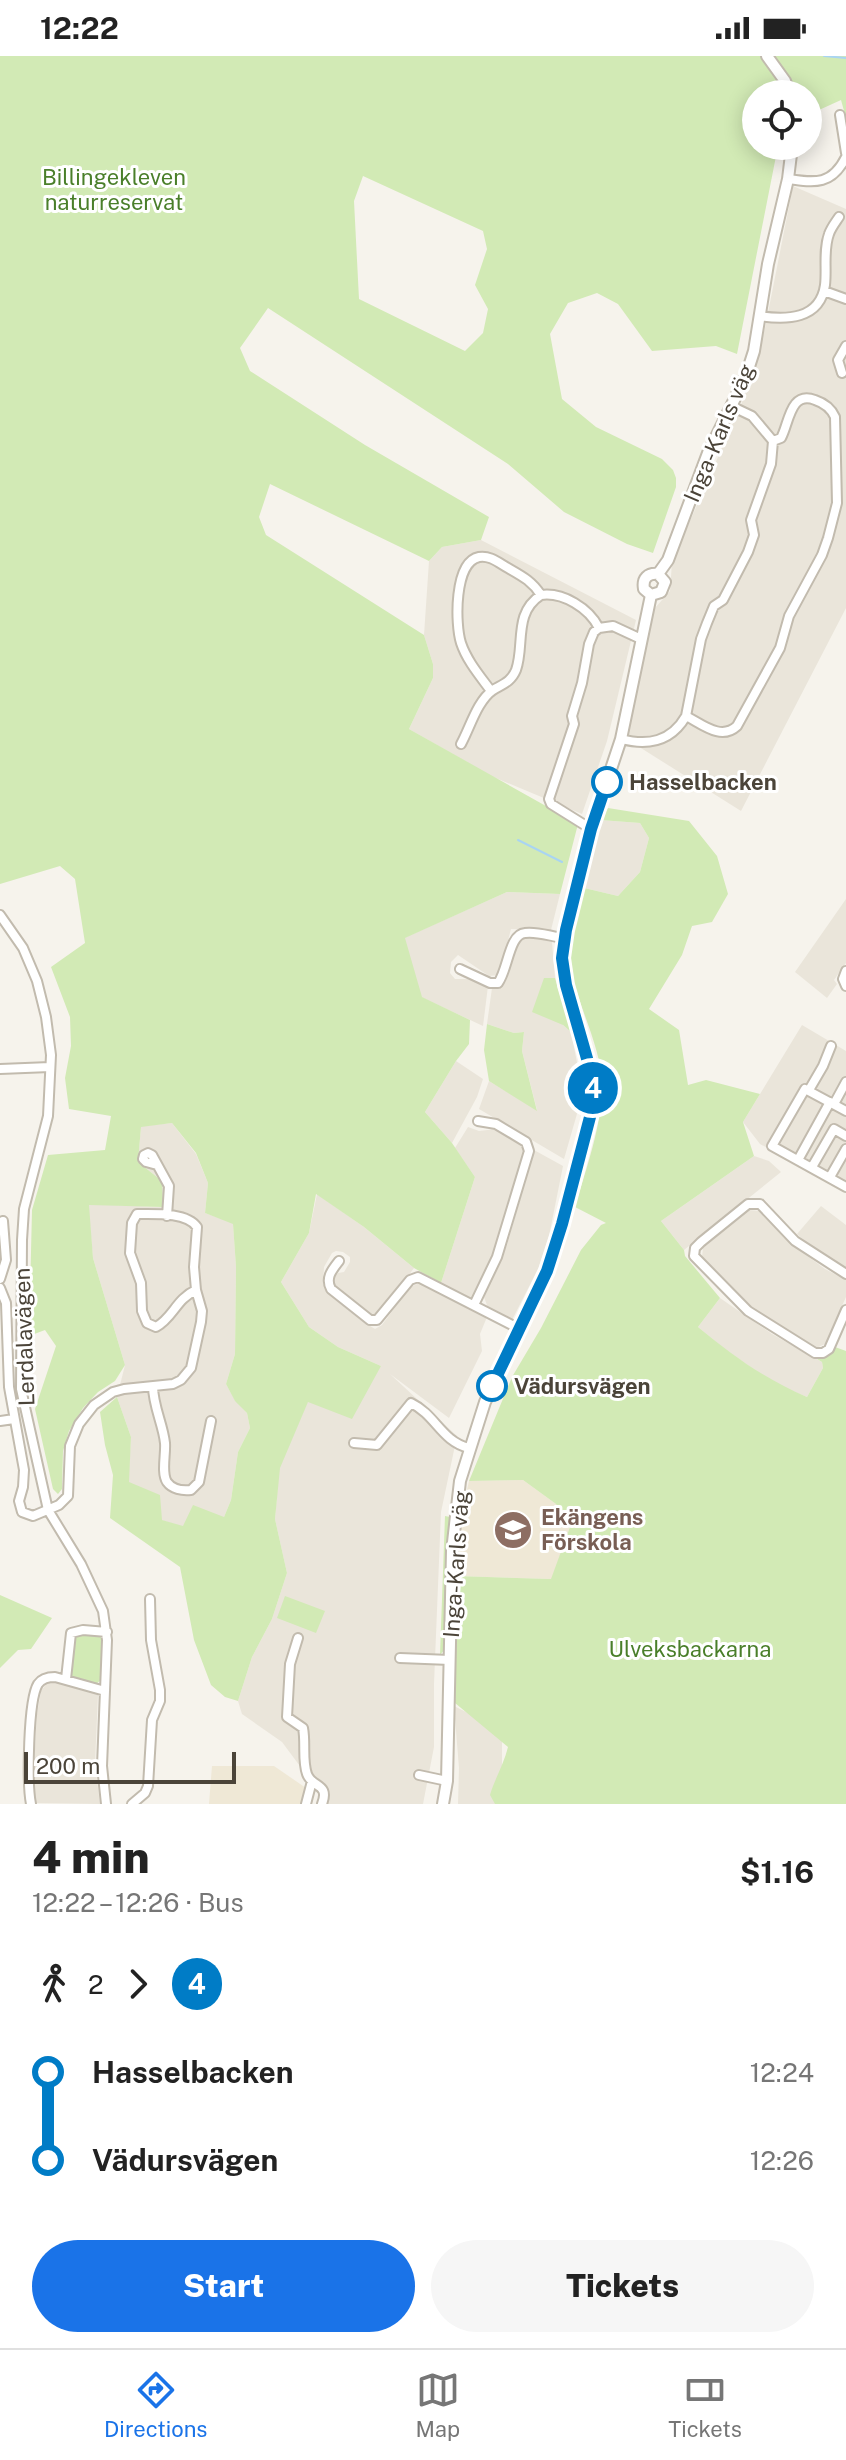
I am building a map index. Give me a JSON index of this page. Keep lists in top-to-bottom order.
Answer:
{
  "streets": {
    "street": ["Inga-Karls väg", "Lerdalavägen"]
  },
  "parks": ["Billingekleven naturreservat", "Ulveksbackarna"],
  "places": {
    "other": ["Hasselbacken", "Vädursvägen"],
    "school or university": ["Ekängens Förskola"]
  },
  "lines": ["bus line 4"],
  "scale_bar": "200 m",
  "page": {
    "status": "12:22",
    "on_map": "4",
    "scale": "200 m",
    "heading": ["4 min", "12:22 – 12:26 · Bus", "$1.16"],
    "legs": ["2", "4"],
    "list": [
      {
        "name": "Hasselbacken",
        "value": "12:24"
      },
      {
        "name": "Vädursvägen",
        "value": "12:26"
      }
    ],
    "buttons": ["Start", "Tickets"],
    "tabs": ["Directions", "Map", "Tickets"]
  }
}
